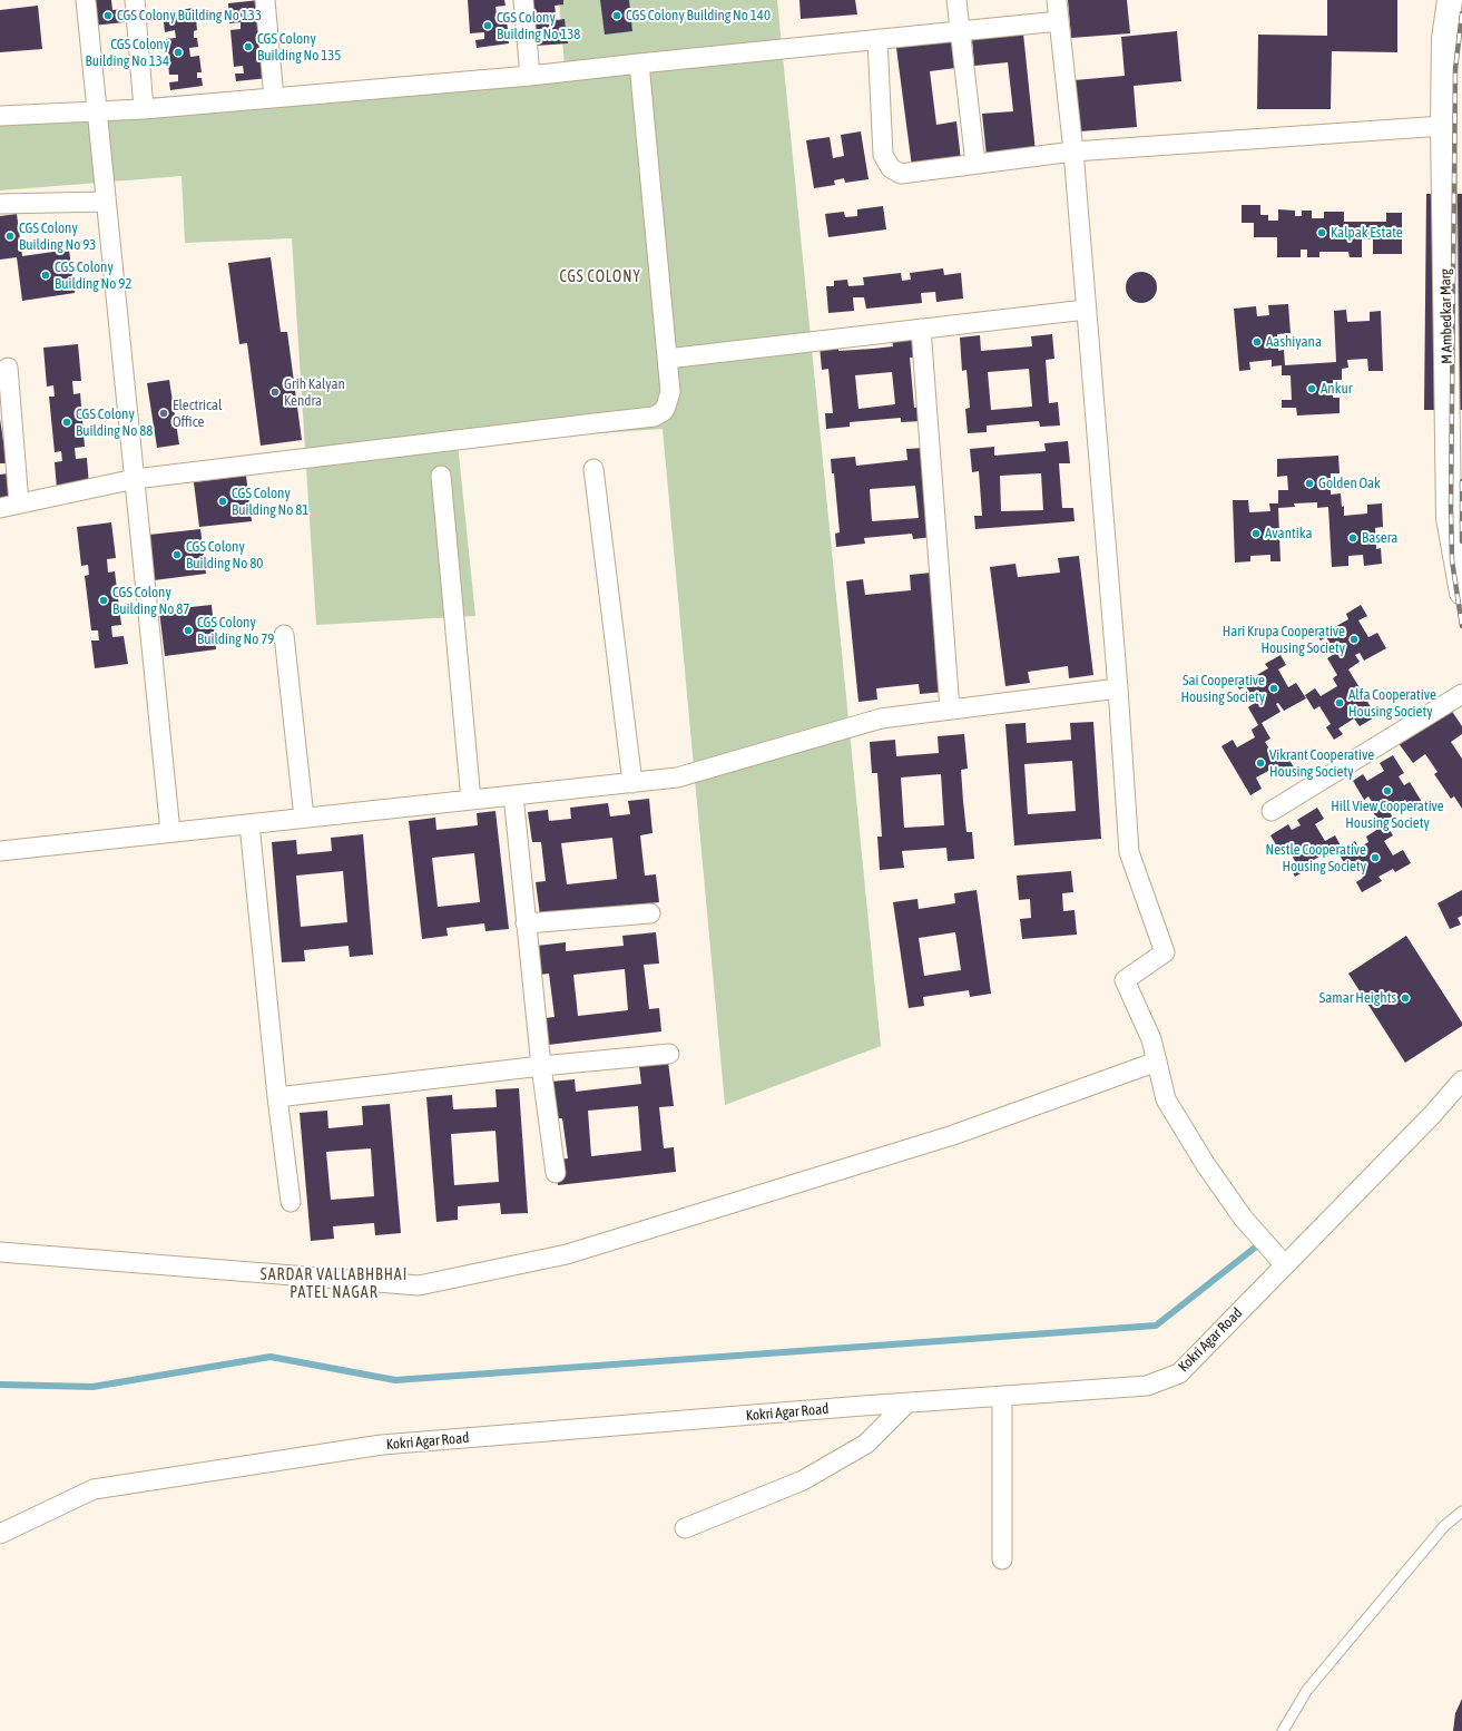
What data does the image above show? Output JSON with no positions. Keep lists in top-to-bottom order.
{
  "streets": {
    "main road": ["M Ambedkar Marg"],
    "street": ["Kokri Agar Road"]
  },
  "districts": ["CGS COLONY", "SARDAR VALLABHBHAI PATEL NAGAR"],
  "places": [
    "CGS Colony Building No 133",
    "CGS Colony Building No 140",
    "CGS Colony Building No 138",
    "CGS Colony Building No 135",
    "CGS Colony Building No 134",
    "Kalpak Estate",
    "CGS Colony Building No 93",
    "CGS Colony Building No 92",
    "Aashiyana",
    "Ankur",
    "Grih Kalyan Kendra",
    "Electrical Office",
    "CGS Colony Building No 88",
    "Golden Oak",
    "CGS Colony Building No 81",
    "Avantika",
    "Basera",
    "CGS Colony Building No 80",
    "CGS Colony Building No 87",
    "CGS Colony Building No 79",
    "Hari Krupa Cooperative Housing Society",
    "Sai Cooperative Housing Society",
    "Alfa Cooperative Housing Society",
    "Vikrant Cooperative Housing Society",
    "Hill View Cooperative Housing Society",
    "Nestle Cooperative Housing Society",
    "Samar Heights"
  ]
}
